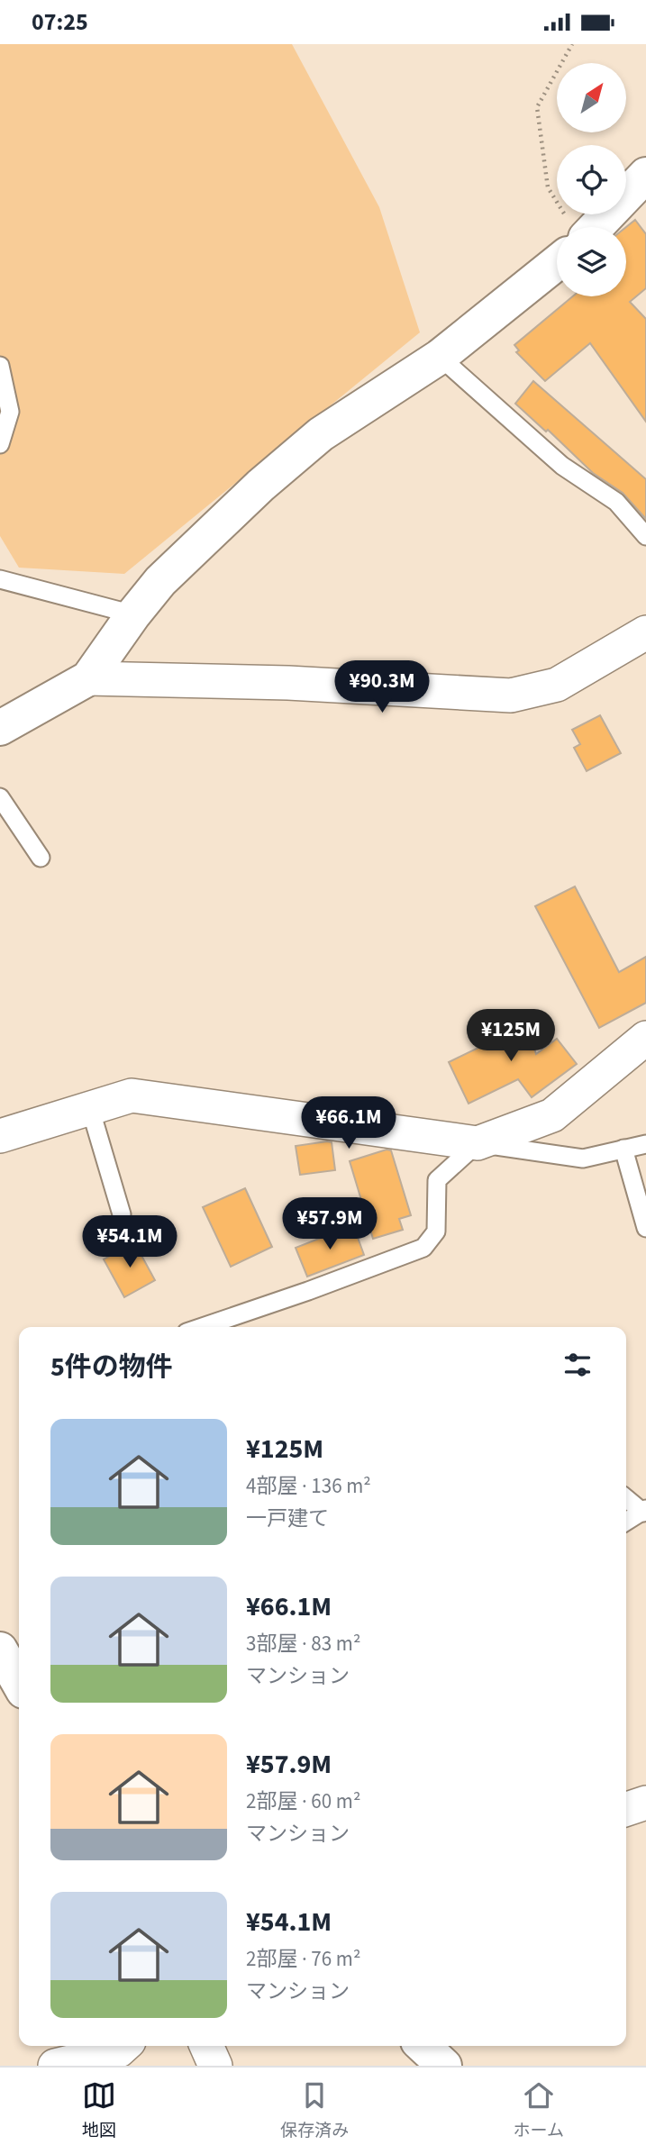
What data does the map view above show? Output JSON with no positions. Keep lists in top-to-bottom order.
{
  "north": "top right",
  "page": {
    "status": "07:25",
    "price": [
      "¥90.3M",
      "¥125M",
      "¥66.1M",
      "¥57.9M",
      "¥54.1M"
    ],
    "heading": "5件の物件",
    "list": [
      {
        "name": "¥125M",
        "note": "4部屋 · 136 m² · 一戸建て"
      },
      {
        "name": "¥66.1M",
        "note": "3部屋 · 83 m² · マンション"
      },
      {
        "name": "¥57.9M",
        "note": "2部屋 · 60 m² · マンション"
      },
      {
        "name": "¥54.1M",
        "note": "2部屋 · 76 m² · マンション"
      }
    ],
    "tabs": ["地図", "保存済み", "ホーム"]
  }
}
